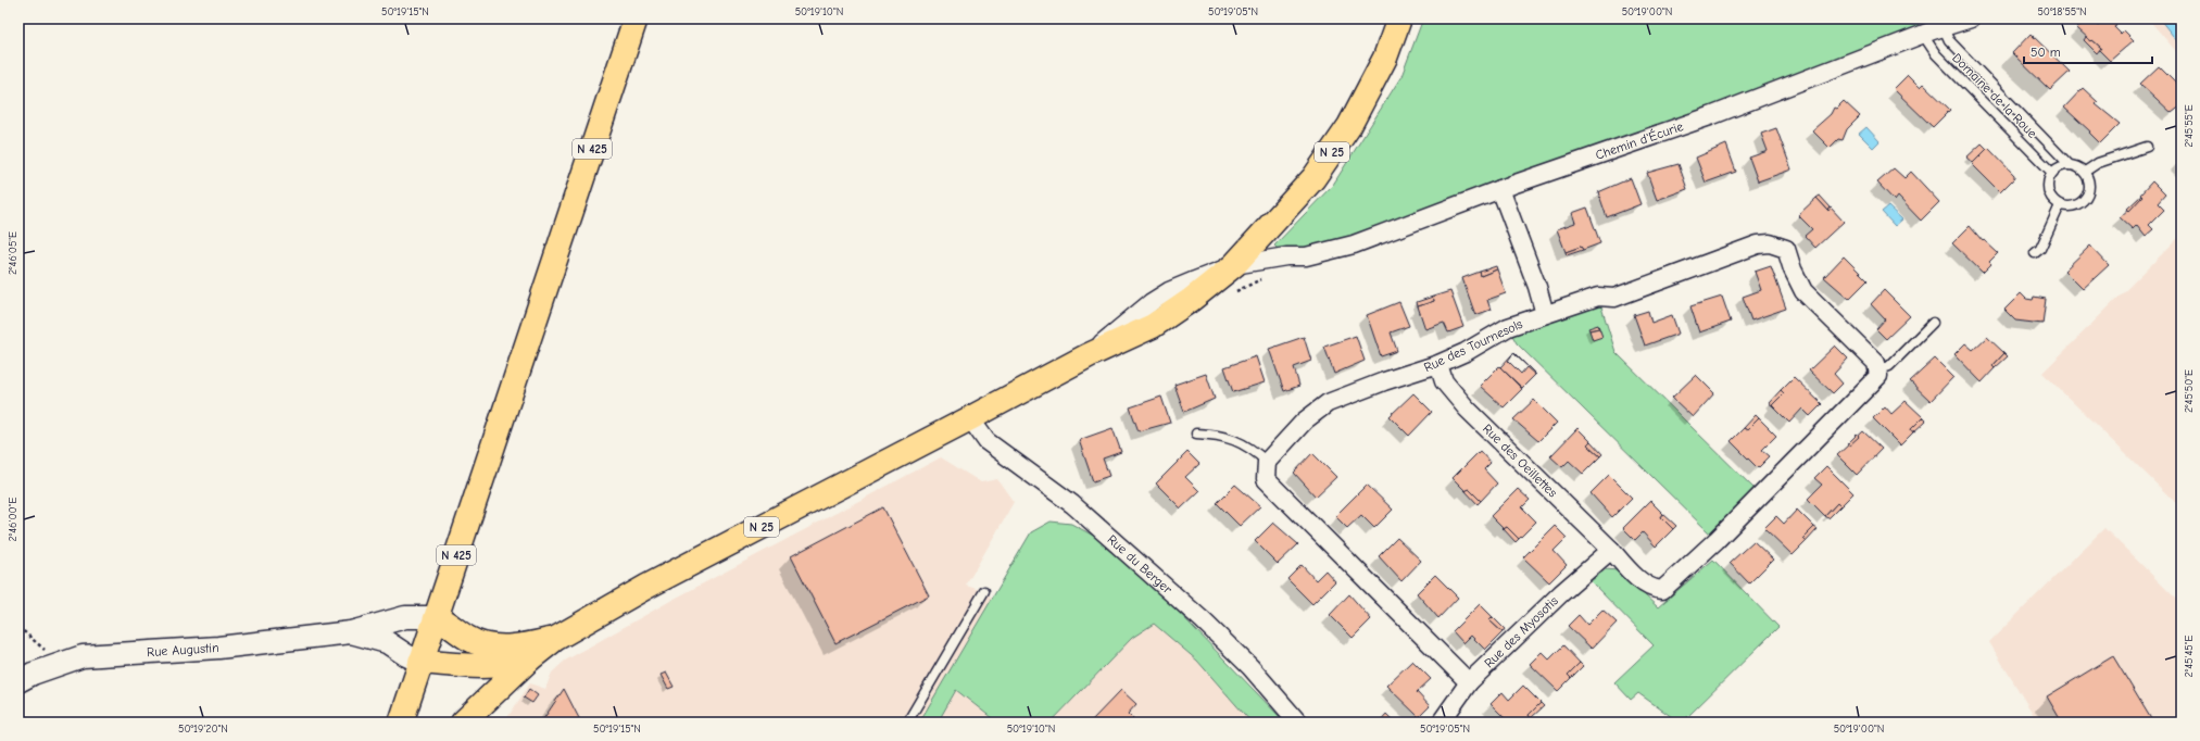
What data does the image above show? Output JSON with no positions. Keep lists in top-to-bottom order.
{
  "streets": {
    "main road": ["N 425", "N 25"],
    "street": [
      "Chemin d'Écurie",
      "Rue des Tournesols",
      "Rue des Oeillettes",
      "Rue du Berger",
      "Rue des Myosotis",
      "Rue Augustin"
    ],
    "lane": ["Domaine de la Roue"]
  },
  "crossings": [
    ["Domaine de la Roue", "Chemin d'Écurie"],
    ["Chemin d'Écurie", "N 25"],
    ["N 425", "N 25"],
    ["N 25", "Rue du Berger"],
    ["Rue des Tournesols", "Rue des Oeillettes"],
    ["Rue des Oeillettes", "Rue des Myosotis"]
  ],
  "scale_bar": "50 m",
  "coordinates": [
    "50°19'15\"N",
    "50°19'10\"N",
    "50°19'05\"N",
    "50°19'00\"N",
    "50°18'55\"N",
    "2°45'55\"E",
    "2°46'05\"E",
    "2°45'50\"E",
    "2°46'00\"E",
    "2°45'45\"E",
    "50°19'20\"N"
  ]
}
